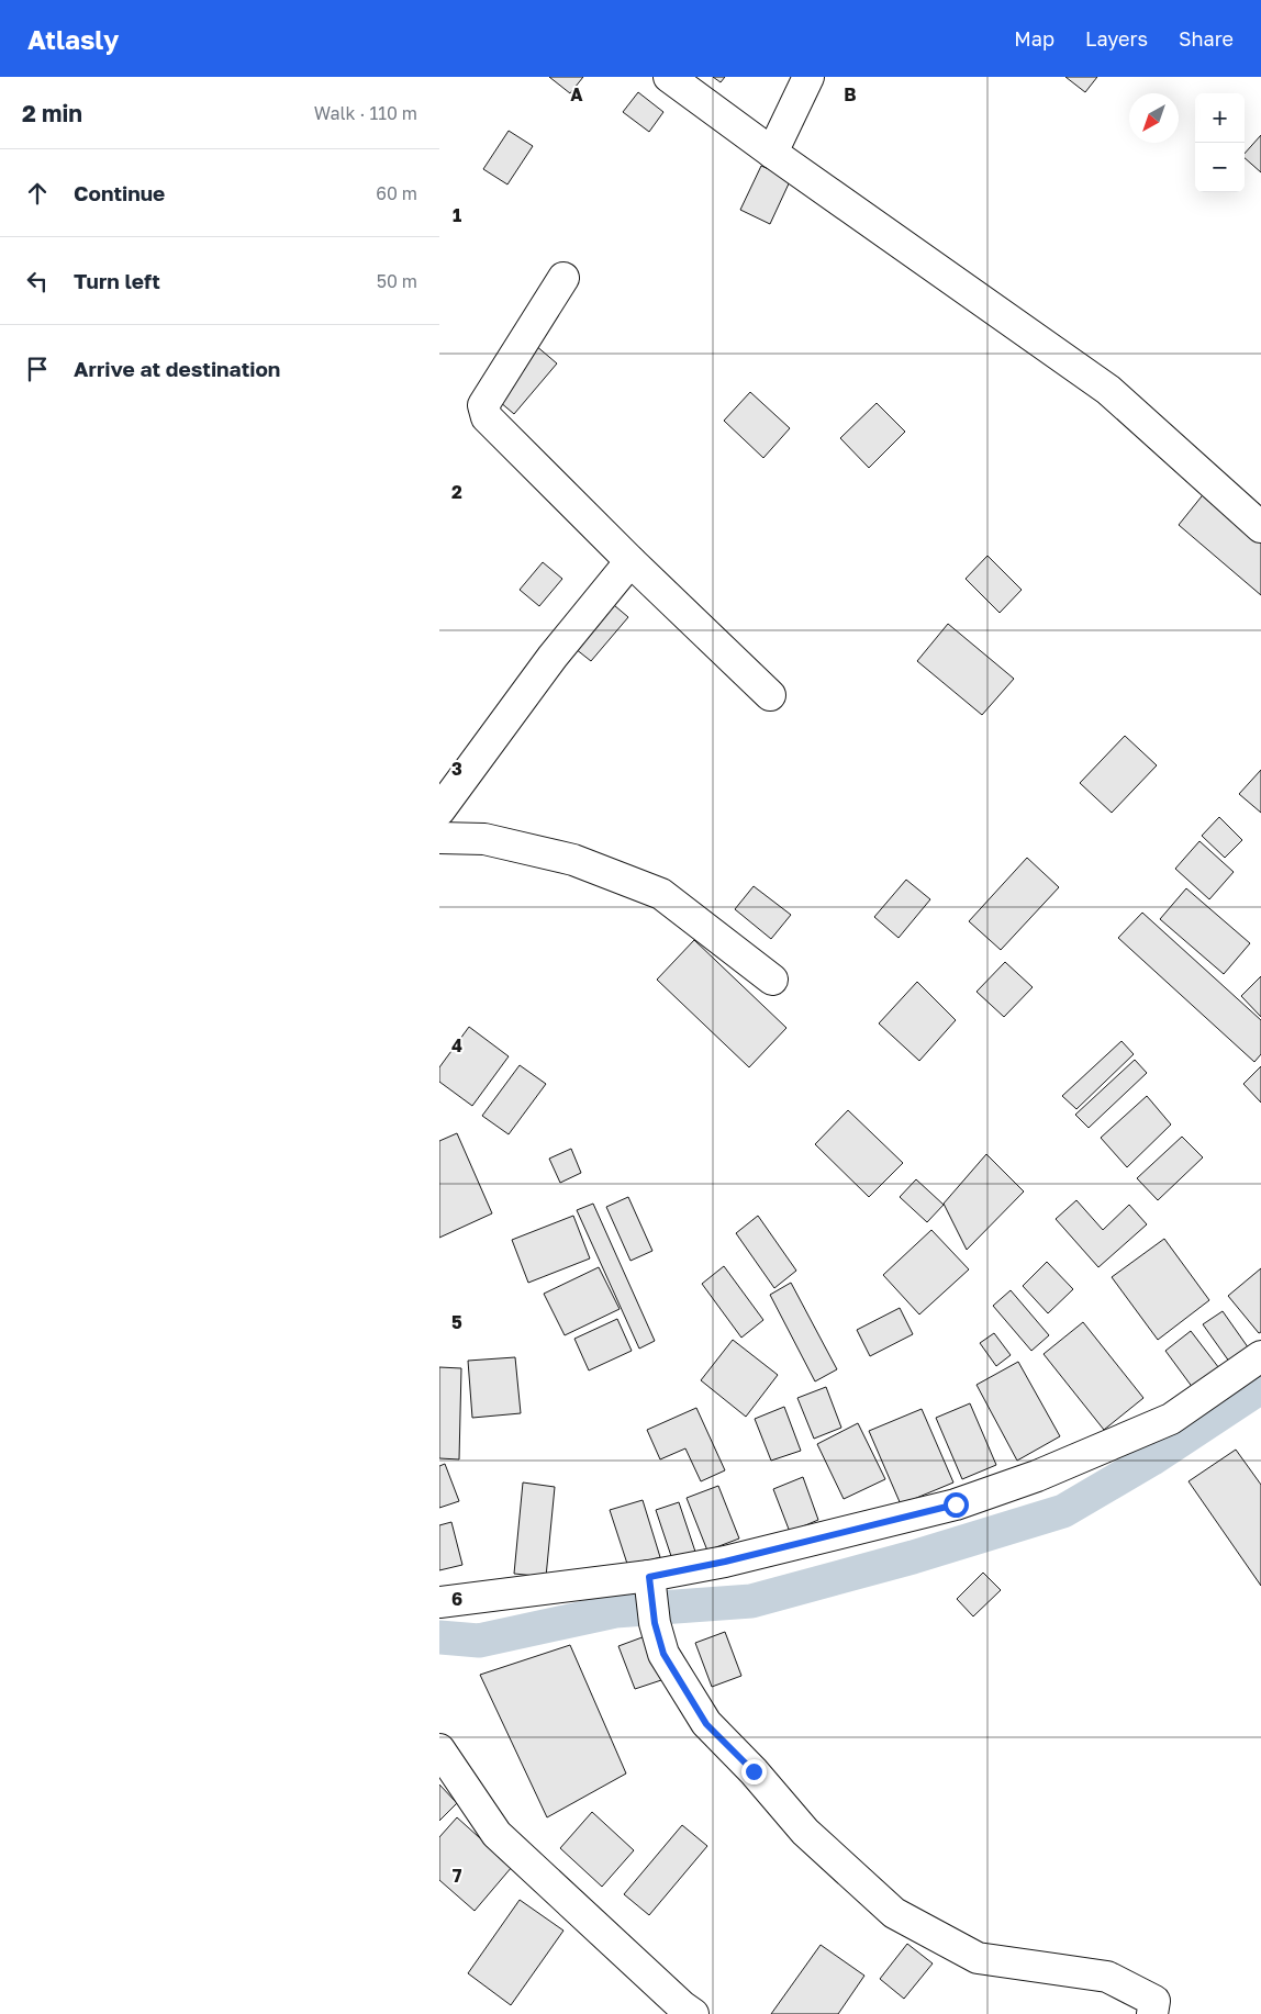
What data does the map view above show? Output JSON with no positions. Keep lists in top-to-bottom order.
{
  "north": "bottom left",
  "page": {
    "header": "Atlasly",
    "nav": ["Map", "Layers", "Share"],
    "heading": ["2 min", "Walk · 110 m"],
    "map_buttons": ["+", "−"],
    "list": [
      ["Continue", "60 m"],
      ["Turn left", "50 m"],
      "Arrive at destination"
    ]
  },
  "grid": {
    "columns": ["A", "B"],
    "rows": [
      "1",
      "2",
      "3",
      "4",
      "5",
      "6",
      "7"
    ]
  }
}
